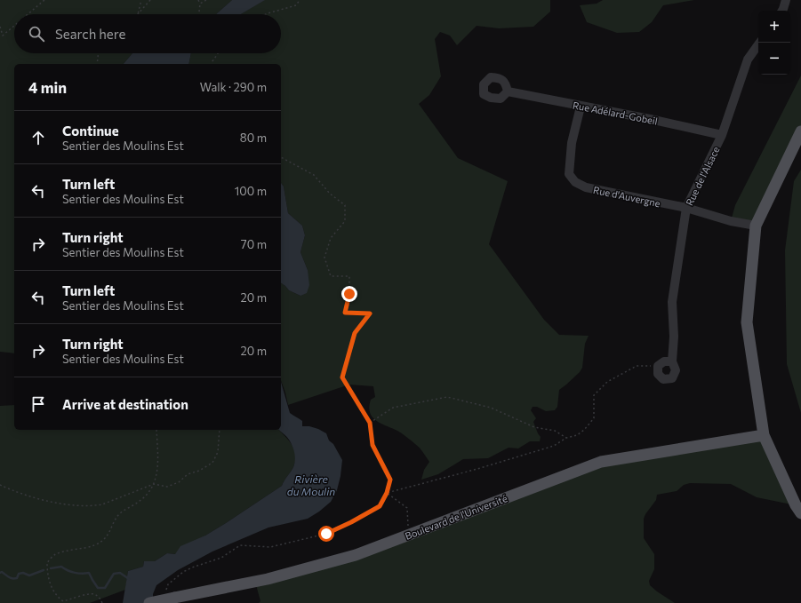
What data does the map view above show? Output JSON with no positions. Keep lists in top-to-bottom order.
{
  "streets": {
    "main road": ["Boulevard de l'Université"],
    "street": ["Rue Adélard-Gobeil", "Rue de l'Alsace", "Rue d'Auvergne"]
  },
  "crossings": [
    ["Rue Adélard-Gobeil", "Rue de l'Alsace"],
    ["Rue Adélard-Gobeil", "Rue d'Auvergne"],
    ["Rue de l'Alsace", "Rue d'Auvergne"]
  ],
  "water": ["Rivière du Moulin"],
  "page": {
    "map_buttons": ["+", "−"],
    "search": "Search here",
    "heading": ["4 min", "Walk · 290 m"],
    "list": [
      ["Continue", "Sentier des Moulins Est", "80 m"],
      ["Turn left", "Sentier des Moulins Est", "100 m"],
      ["Turn right", "Sentier des Moulins Est", "70 m"],
      ["Turn left", "Sentier des Moulins Est", "20 m"],
      ["Turn right", "Sentier des Moulins Est", "20 m"],
      "Arrive at destination"
    ]
  }
}
